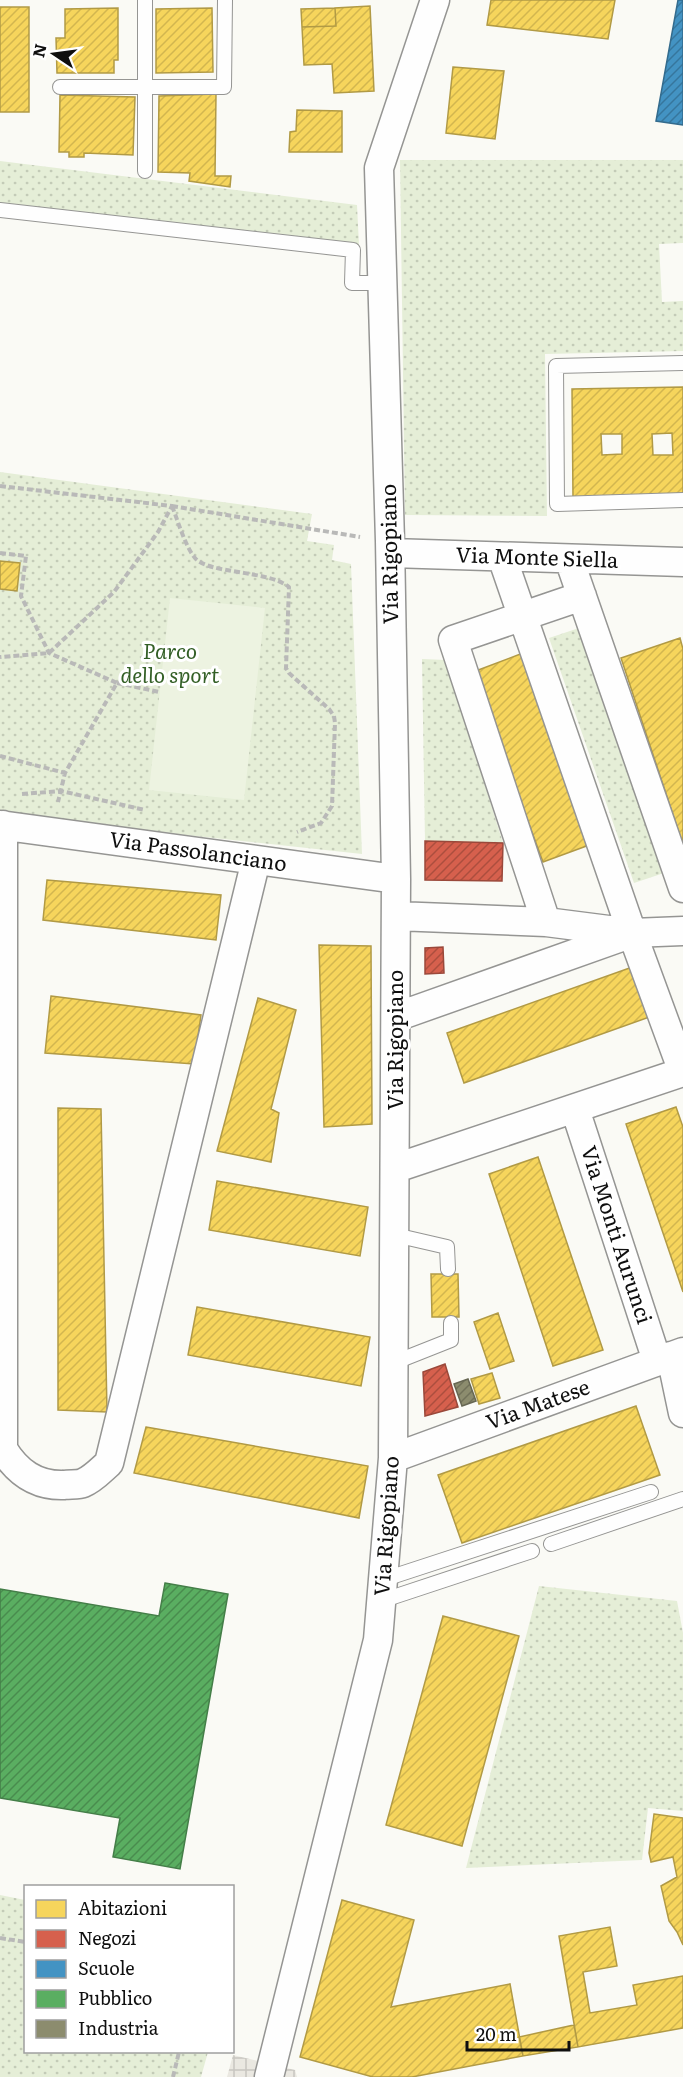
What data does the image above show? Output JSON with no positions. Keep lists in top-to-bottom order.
{
  "streets": {
    "street": [
      "Via Rigopiano",
      "Via Monte Siella",
      "Via Passolanciano",
      "Via Monti Aurunci",
      "Via Matese"
    ]
  },
  "crossings": [
    ["Via Rigopiano", "Via Monte Siella"],
    ["Via Rigopiano", "Via Passolanciano"],
    ["Via Rigopiano", "Via Matese"],
    ["Via Monti Aurunci", "Via Matese"]
  ],
  "parks": ["Parco dello sport"],
  "legend": [
    "Abitazioni",
    "Negozi",
    "Scuole",
    "Pubblico",
    "Industria"
  ],
  "scale_bar": "20 m",
  "north": "left"
}
